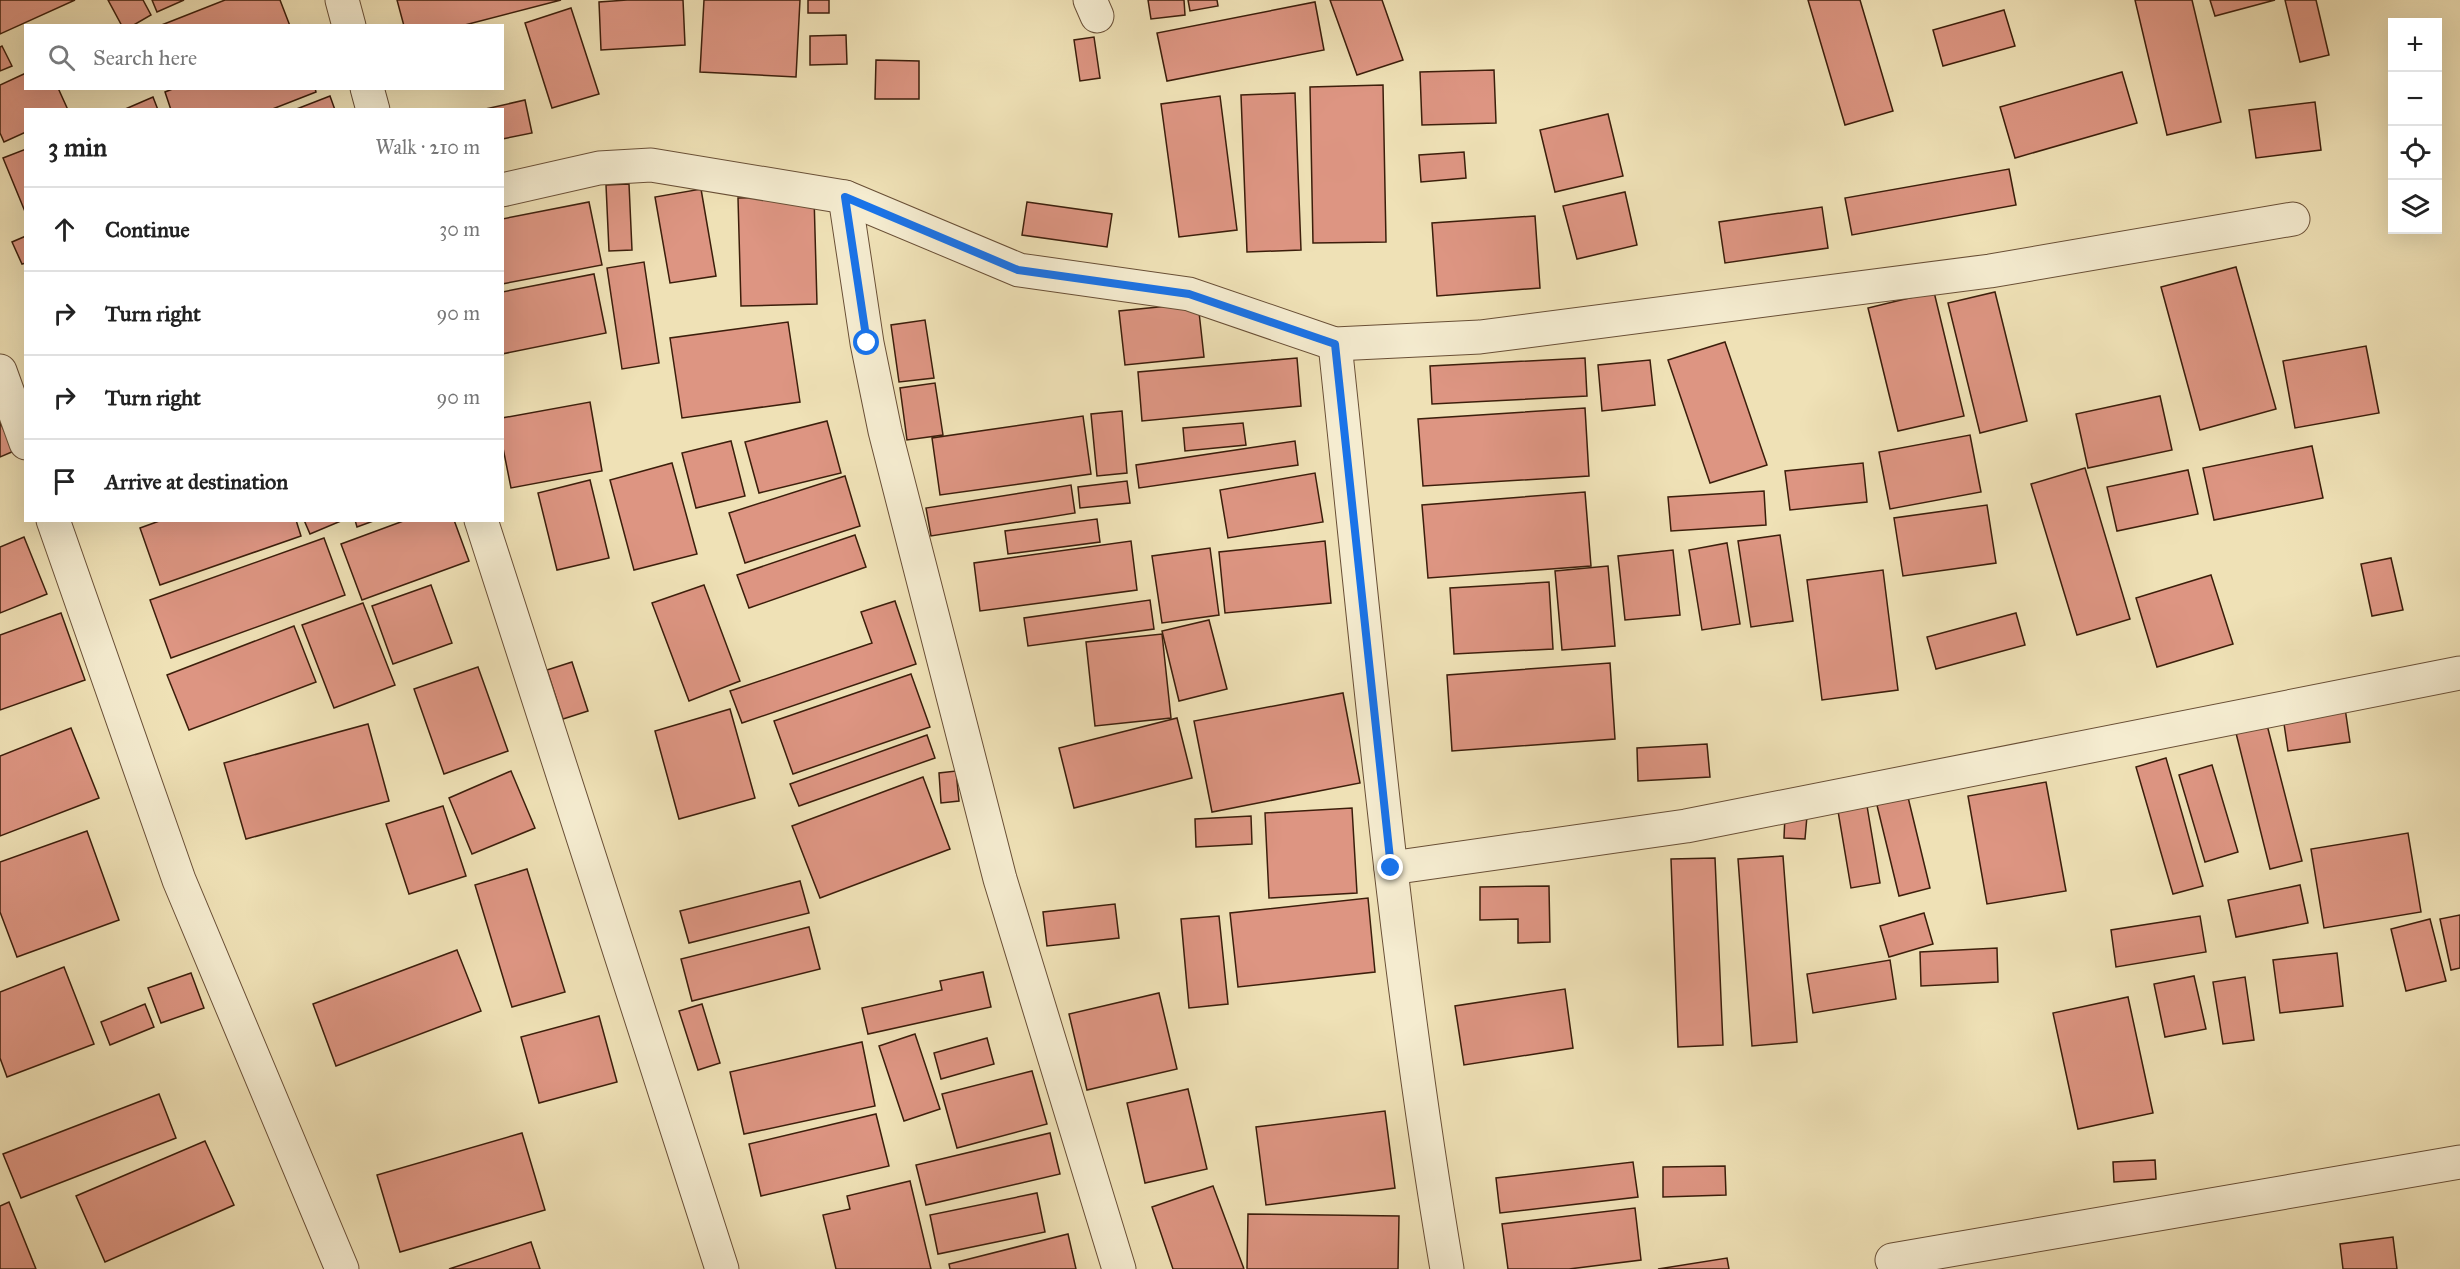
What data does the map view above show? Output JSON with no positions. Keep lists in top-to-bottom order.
{
  "page": {
    "map_buttons": ["+", "−"],
    "search": "Search here",
    "heading": ["3 min", "Walk · 210 m"],
    "list": [
      ["Continue", "30 m"],
      ["Turn right", "90 m"],
      ["Turn right", "90 m"],
      "Arrive at destination"
    ]
  }
}
